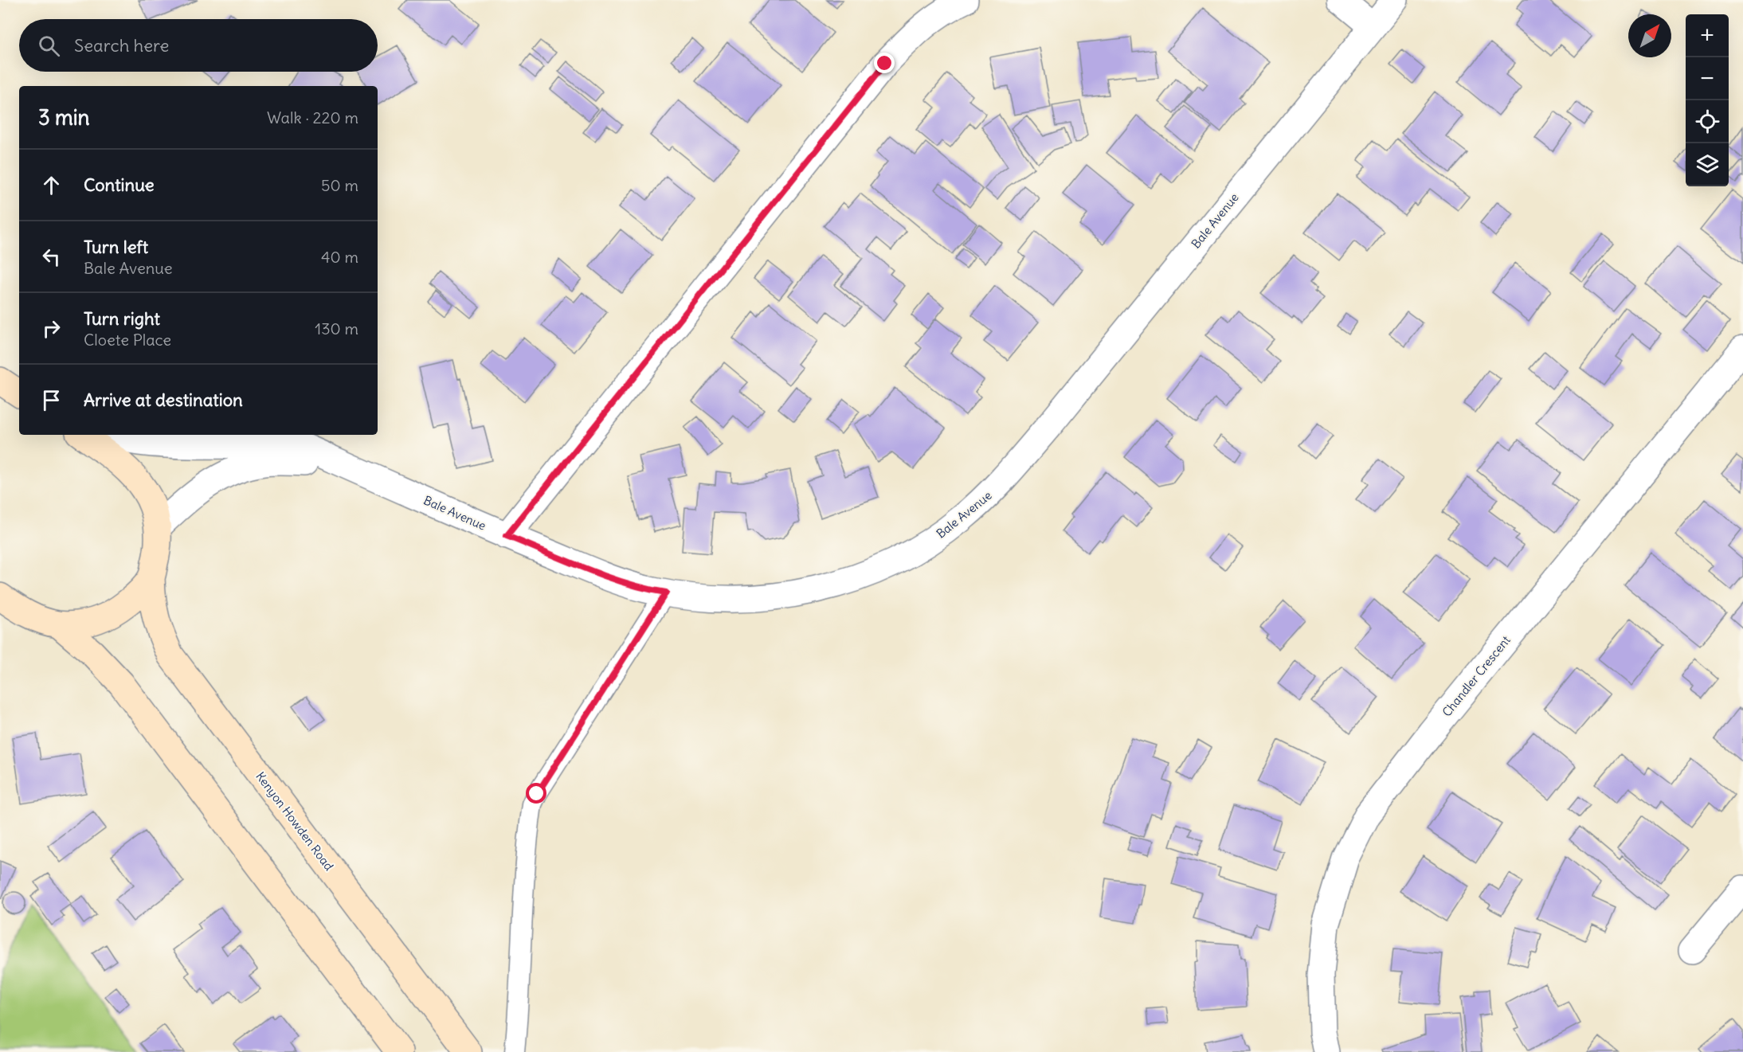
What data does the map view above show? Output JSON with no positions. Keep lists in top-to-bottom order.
{
  "streets": {
    "street": ["Bale Avenue", "Chandler Crescent", "Kenyon Howden Road"]
  },
  "north": "top right",
  "page": {
    "map_buttons": ["+", "−"],
    "search": "Search here",
    "heading": ["3 min", "Walk · 220 m"],
    "list": [
      ["Continue", "50 m"],
      ["Turn left", "Bale Avenue", "40 m"],
      ["Turn right", "Cloete Place", "130 m"],
      "Arrive at destination"
    ]
  }
}
